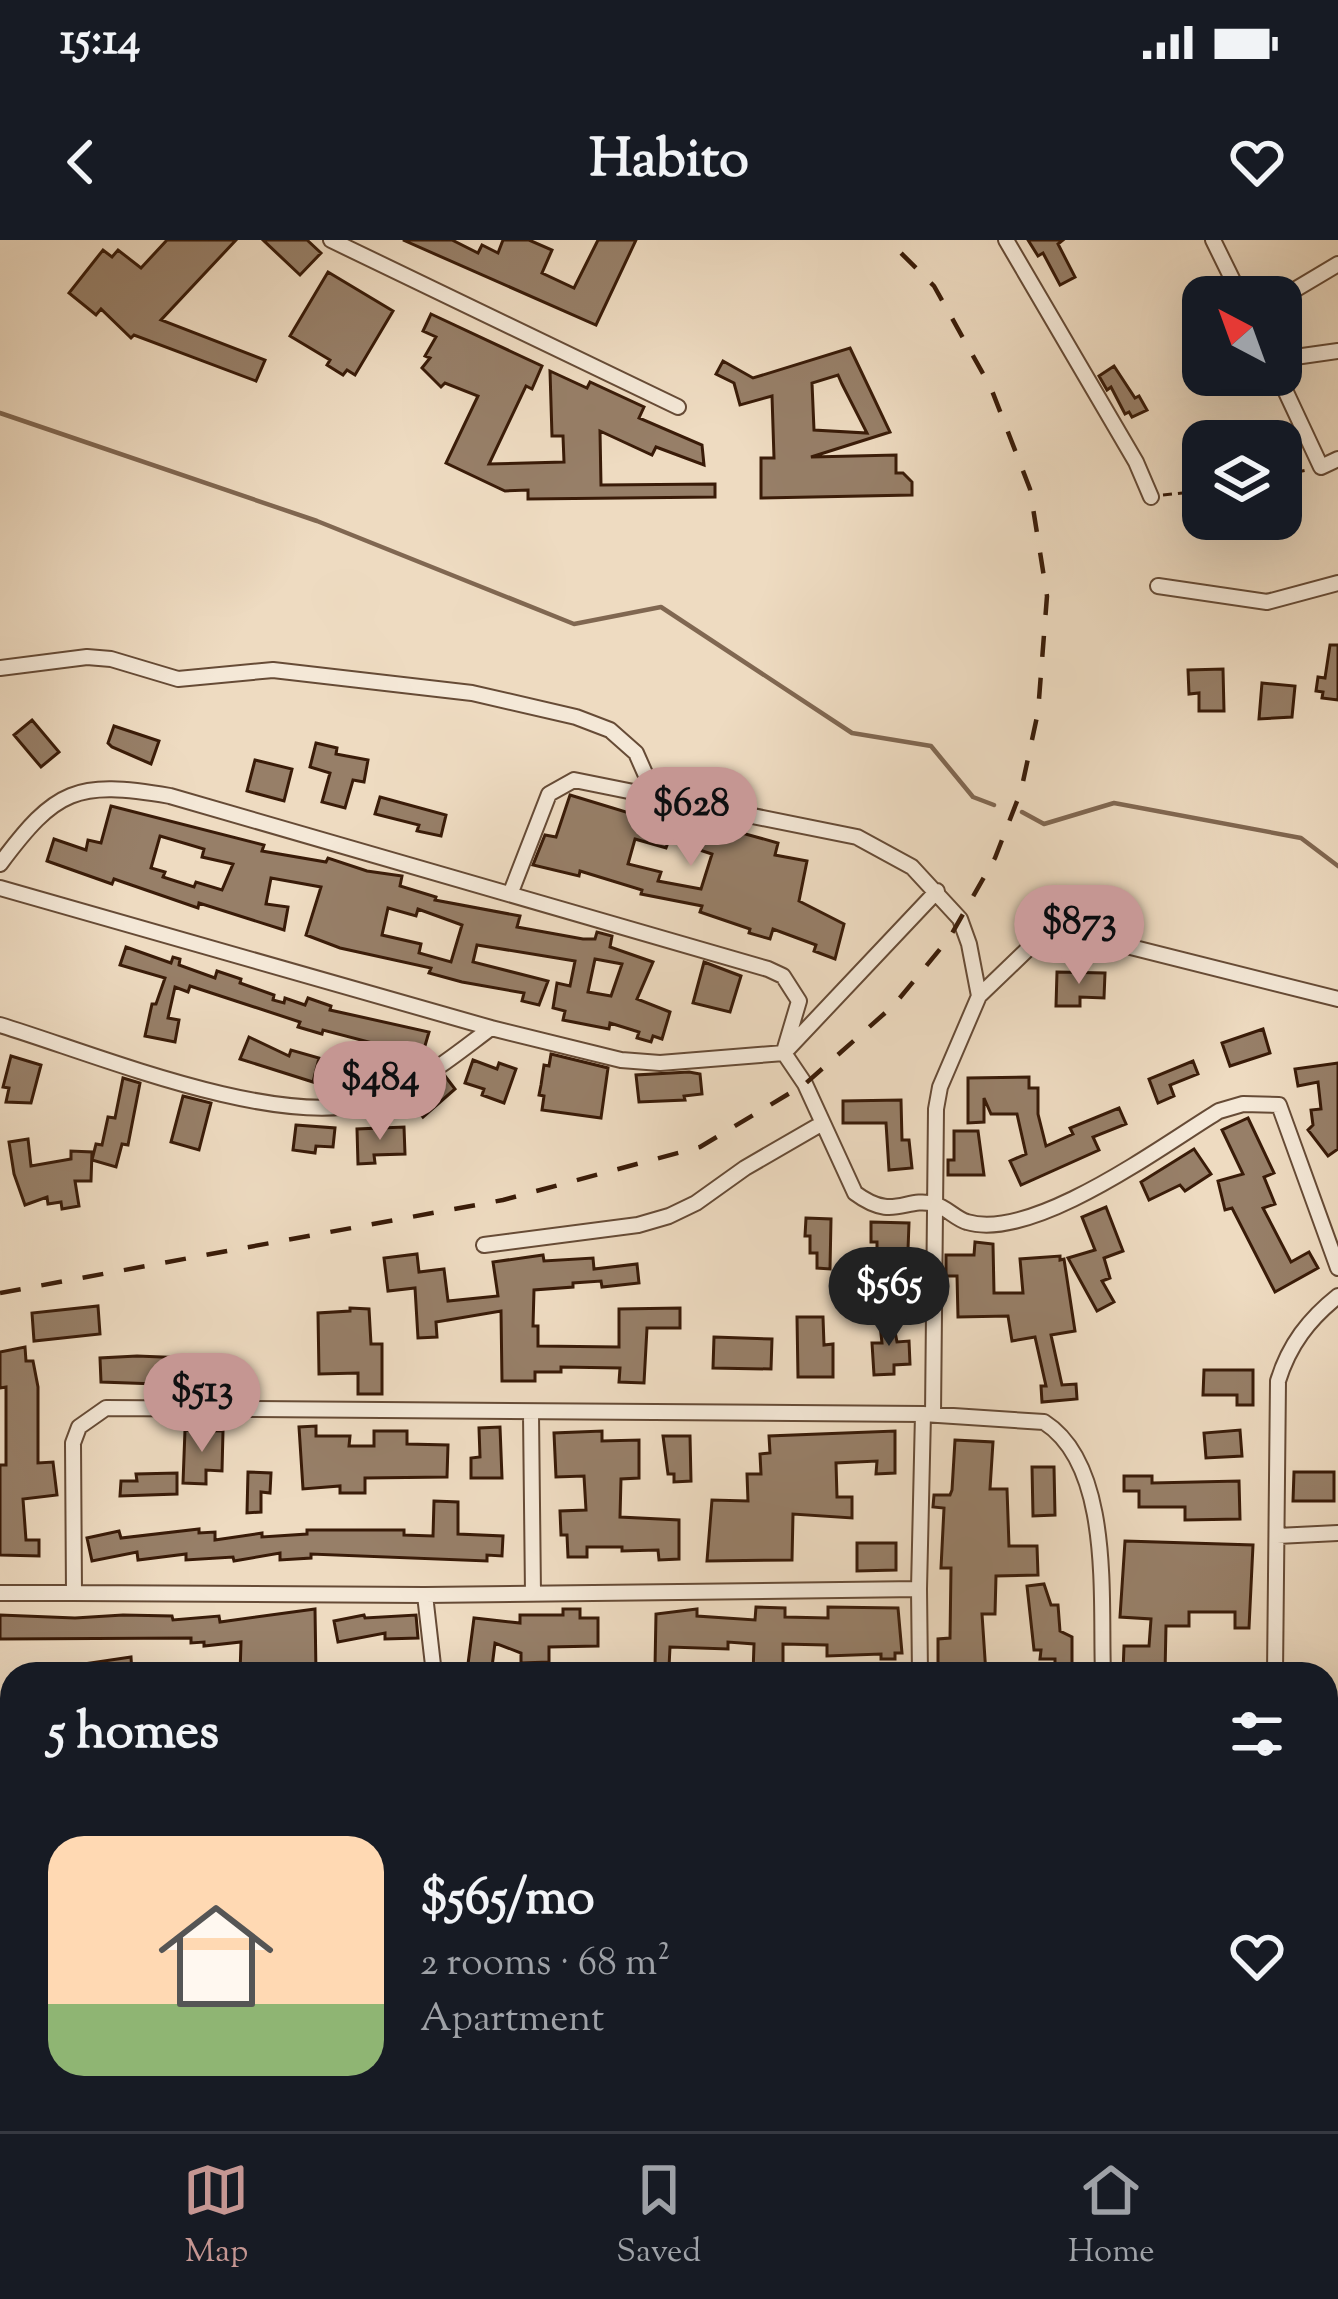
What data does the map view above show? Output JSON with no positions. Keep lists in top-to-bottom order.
{
  "north": "top left",
  "page": {
    "status": "15:14",
    "header": "Habito",
    "price": [
      "$628",
      "$873",
      "$484",
      "$565",
      "$513"
    ],
    "heading": "5 homes",
    "list": [
      {
        "name": "$565/mo",
        "note": "2 rooms · 68 m² · Apartment"
      }
    ],
    "tabs": ["Map", "Saved", "Home"]
  }
}
